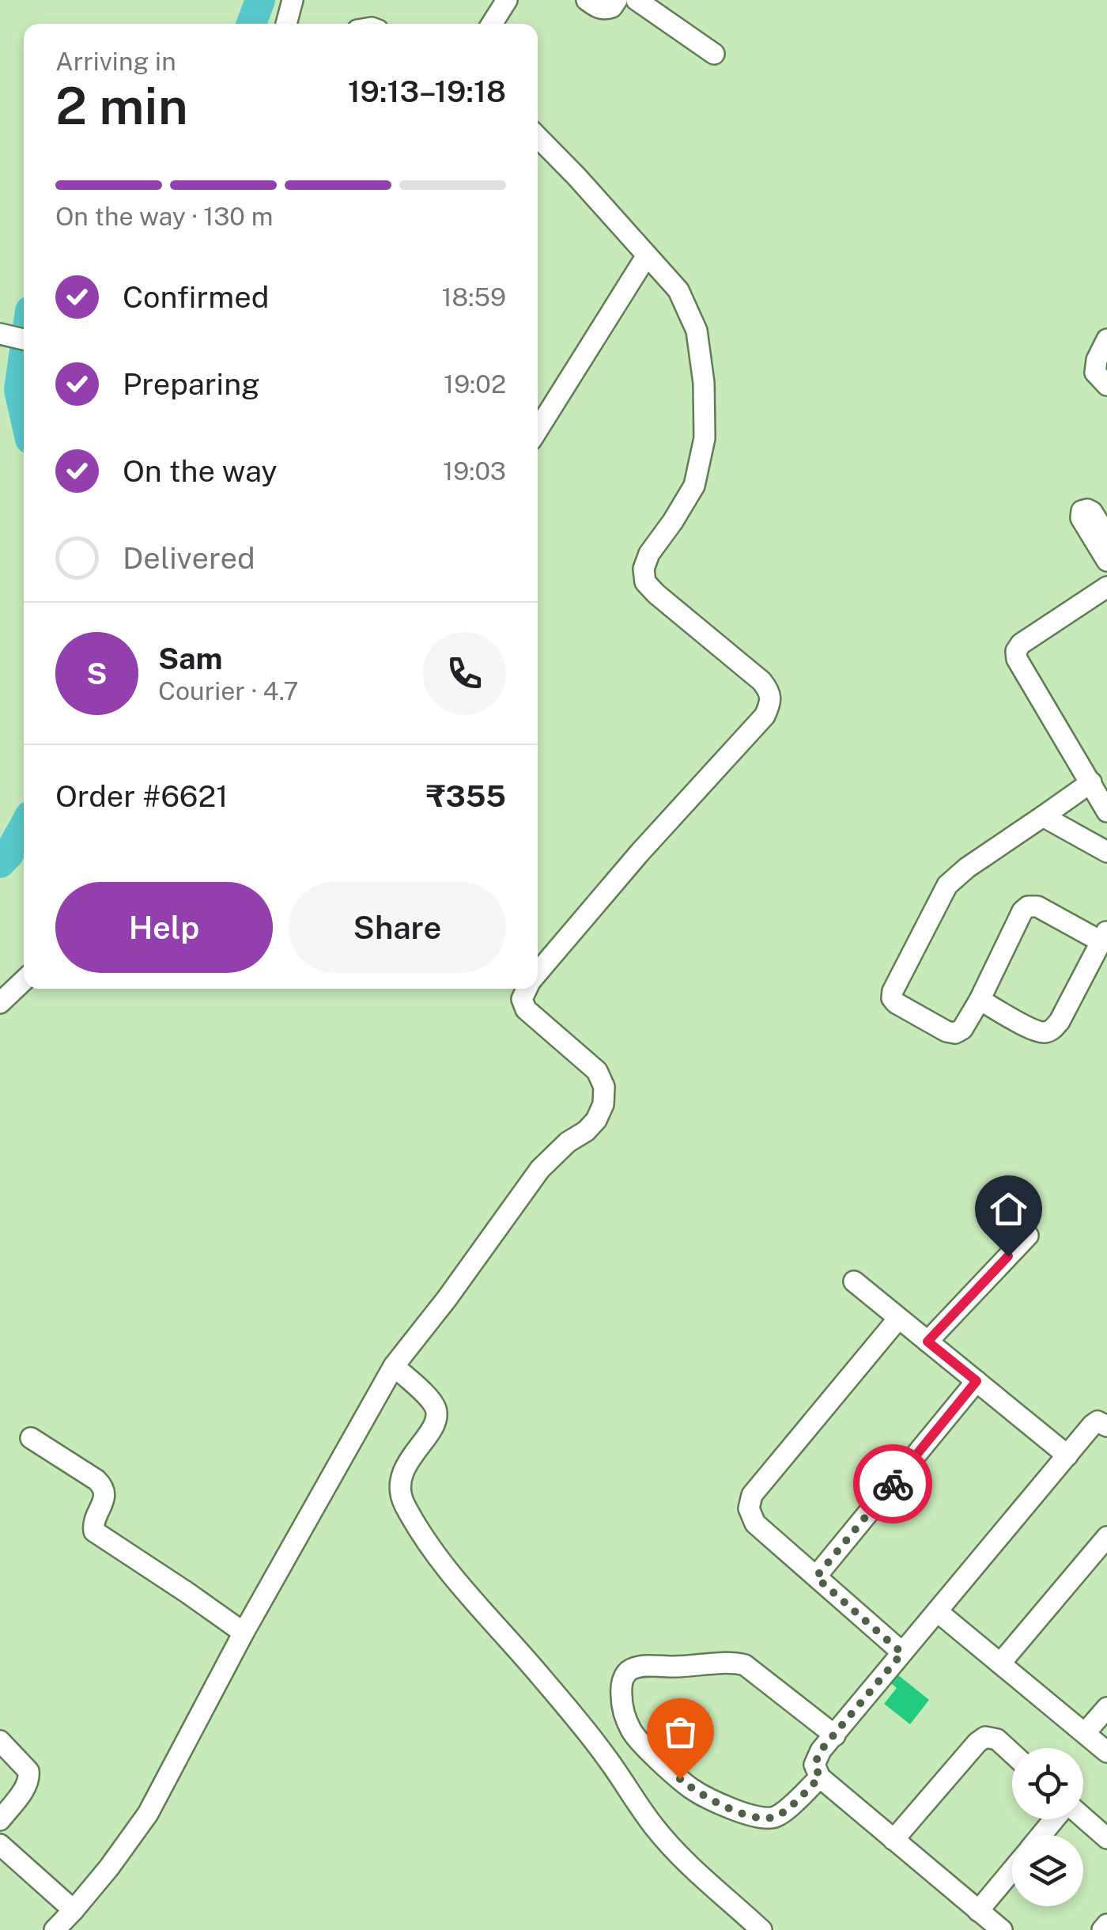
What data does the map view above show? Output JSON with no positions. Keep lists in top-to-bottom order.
{
  "page": {
    "heading": ["2 min", "Arriving in", "19:13–19:18"],
    "panel": [
      "Sam",
      "Courier · 4.7",
      "Order #6621",
      "₹355"
    ],
    "bar": "On the way · 130 m",
    "list": [
      ["Confirmed", "18:59"],
      ["Preparing", "19:02"],
      ["On the way", "19:03"],
      "Delivered"
    ],
    "round": "S",
    "buttons": ["Help", "Share"]
  }
}
